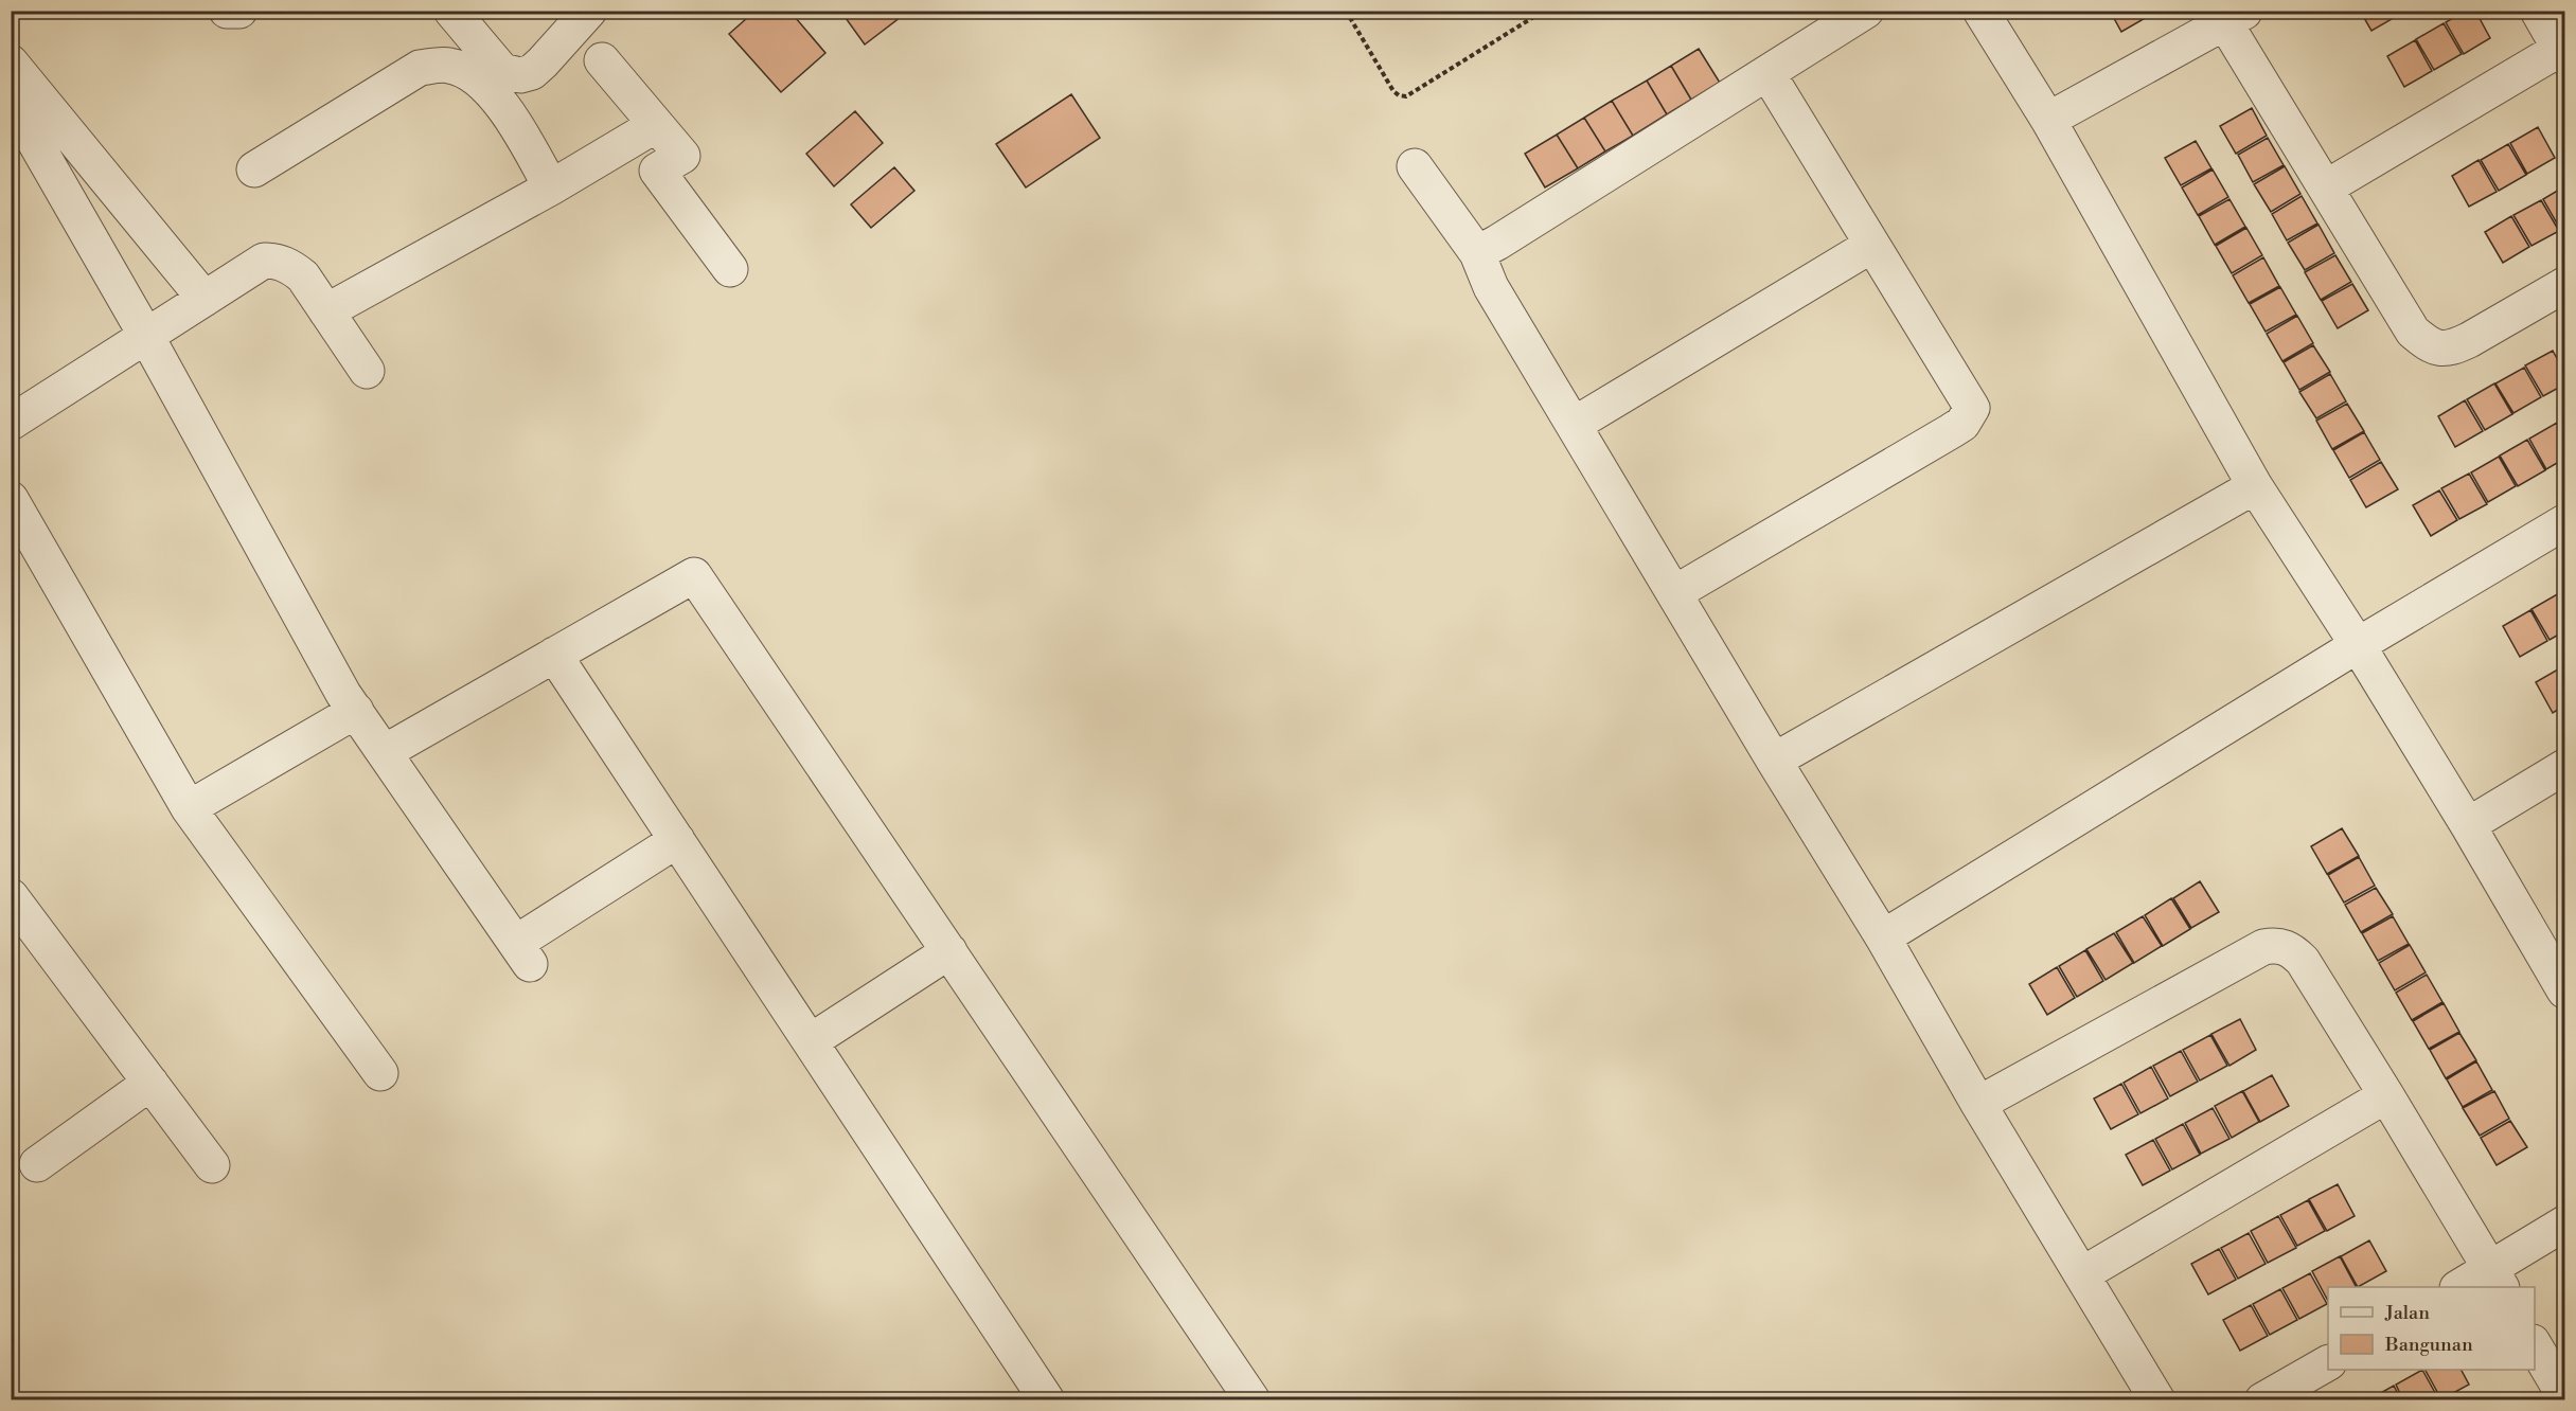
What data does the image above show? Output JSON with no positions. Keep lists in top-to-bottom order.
{
  "legend": ["Jalan", "Bangunan"]
}
